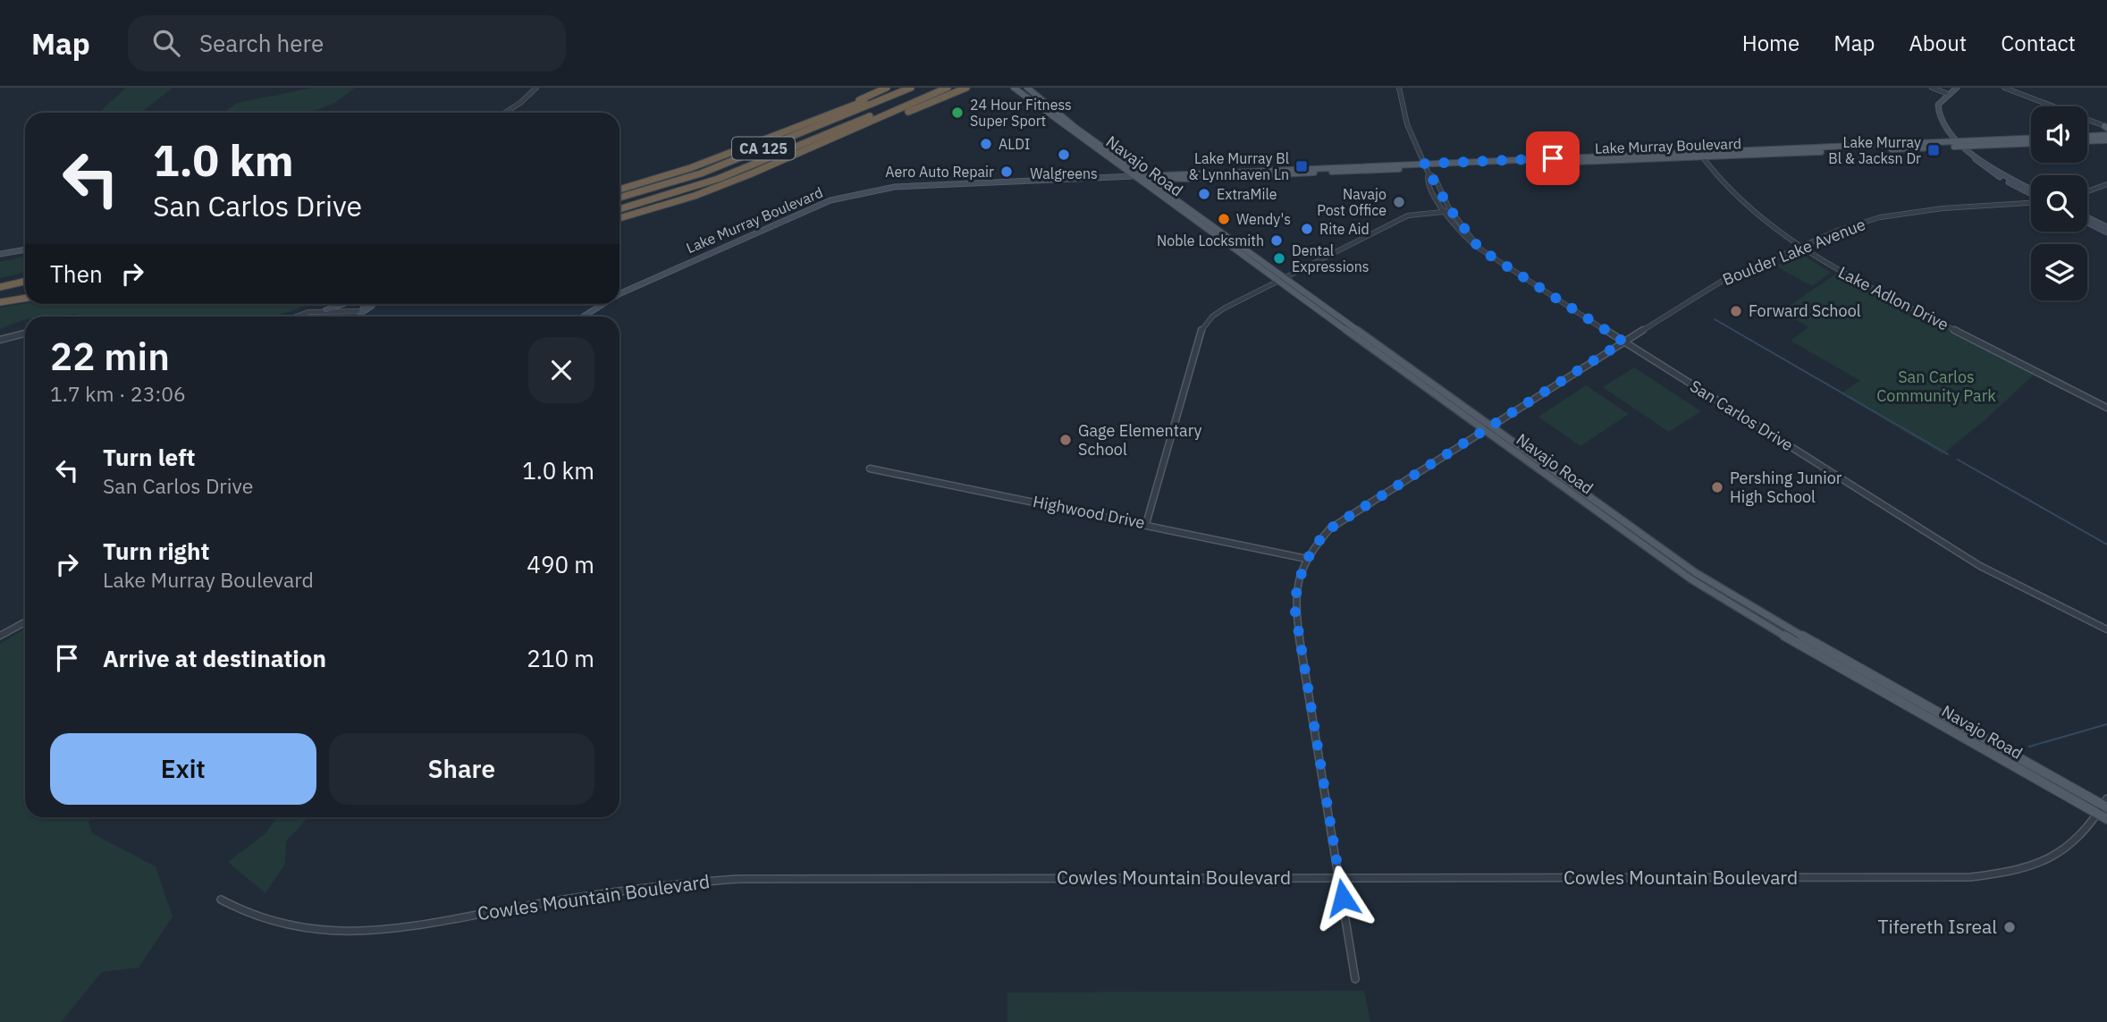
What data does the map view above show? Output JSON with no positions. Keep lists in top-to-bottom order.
{
  "streets": {
    "highway": ["CA 125"],
    "main road": ["Lake Murray Boulevard", "Navajo Road"],
    "street": [
      "Boulder Lake Avenue",
      "Lake Adlon Drive",
      "San Carlos Drive",
      "Highwood Drive",
      "Cowles Mountain Boulevard"
    ]
  },
  "crossings": [
    ["Lake Murray Boulevard", "Navajo Road"],
    ["Lake Murray Boulevard", "Lake Adlon Drive"],
    ["Lake Murray Boulevard", "San Carlos Drive"],
    ["Navajo Road", "Boulder Lake Avenue"],
    ["Navajo Road", "Cowles Mountain Boulevard"],
    ["Boulder Lake Avenue", "Lake Adlon Drive"],
    ["Boulder Lake Avenue", "San Carlos Drive"],
    ["Boulder Lake Avenue", "Highwood Drive"],
    ["Boulder Lake Avenue", "Cowles Mountain Boulevard"]
  ],
  "parks": ["San Carlos Community Park"],
  "places": {
    "other": [
      "24 Hour Fitness Super Sport",
      "ALDI",
      "Walgreens",
      "Aero Auto Repair",
      "ExtraMile",
      "Navajo Post Office",
      "Wendy's",
      "Rite Aid",
      "Noble Locksmith",
      "Dental Expressions",
      "Forward School",
      "Gage Elementary School",
      "Pershing Junior High School",
      "Tifereth Isreal"
    ],
    "transit": ["Lake Murray Bl & Jacksn Dr", "Lake Murray Bl & Lynnhaven Ln"]
  },
  "page": {
    "header": "Map",
    "search": "Search here",
    "nav": [
      "Home",
      "Map",
      "About",
      "Contact"
    ],
    "turn": ["1.0 km", "San Carlos Drive"],
    "then": "Then",
    "heading": ["22 min", "1.7 km · 23:06"],
    "list": [
      {
        "name": "Turn left",
        "note": "San Carlos Drive",
        "value": "1.0 km"
      },
      {
        "name": "Turn right",
        "note": "Lake Murray Boulevard",
        "value": "490 m"
      },
      {
        "name": "Arrive at destination",
        "value": "210 m"
      }
    ],
    "buttons": ["Exit", "Share"]
  }
}
